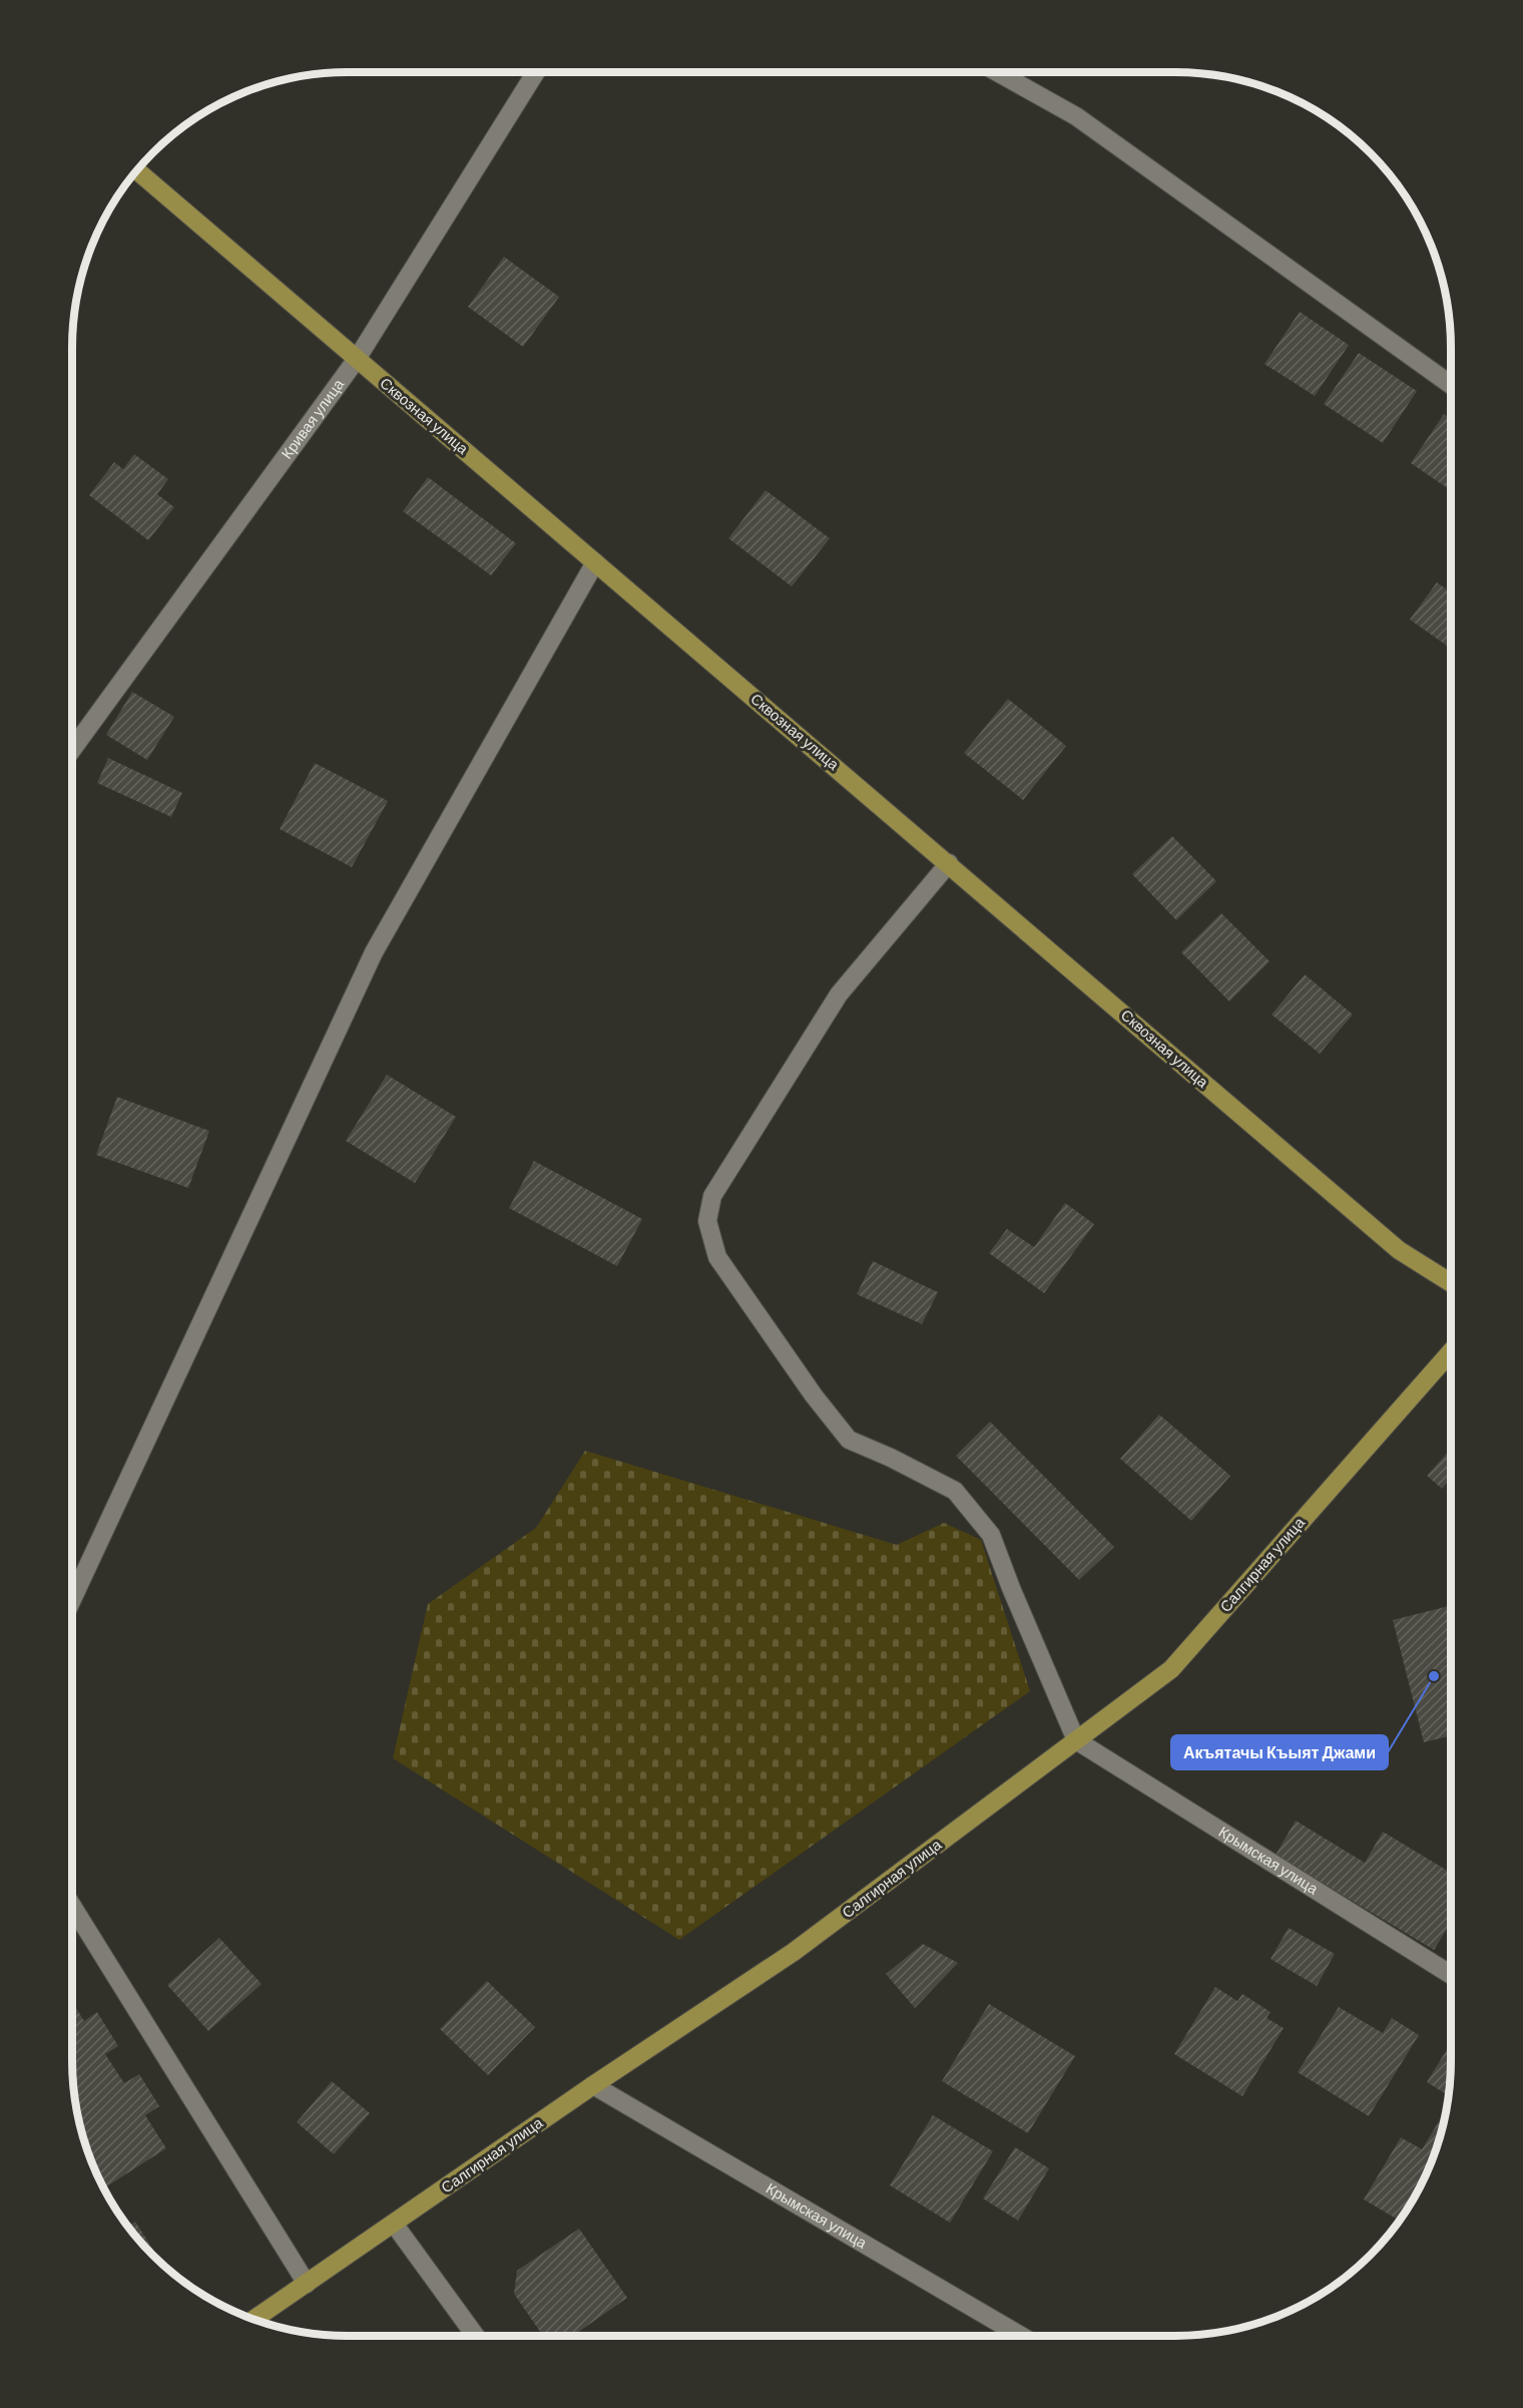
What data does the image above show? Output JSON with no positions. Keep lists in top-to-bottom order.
{
  "streets": {
    "main road": ["Сквозная улица", "Салгирная улица"],
    "street": ["Кривая улица", "Крымская улица"]
  },
  "crossings": [
    ["Сквозная улица", "Кривая улица"],
    ["Салгирная улица", "Крымская улица"]
  ],
  "places": ["Акъятачы Къыят Джами"]
}
